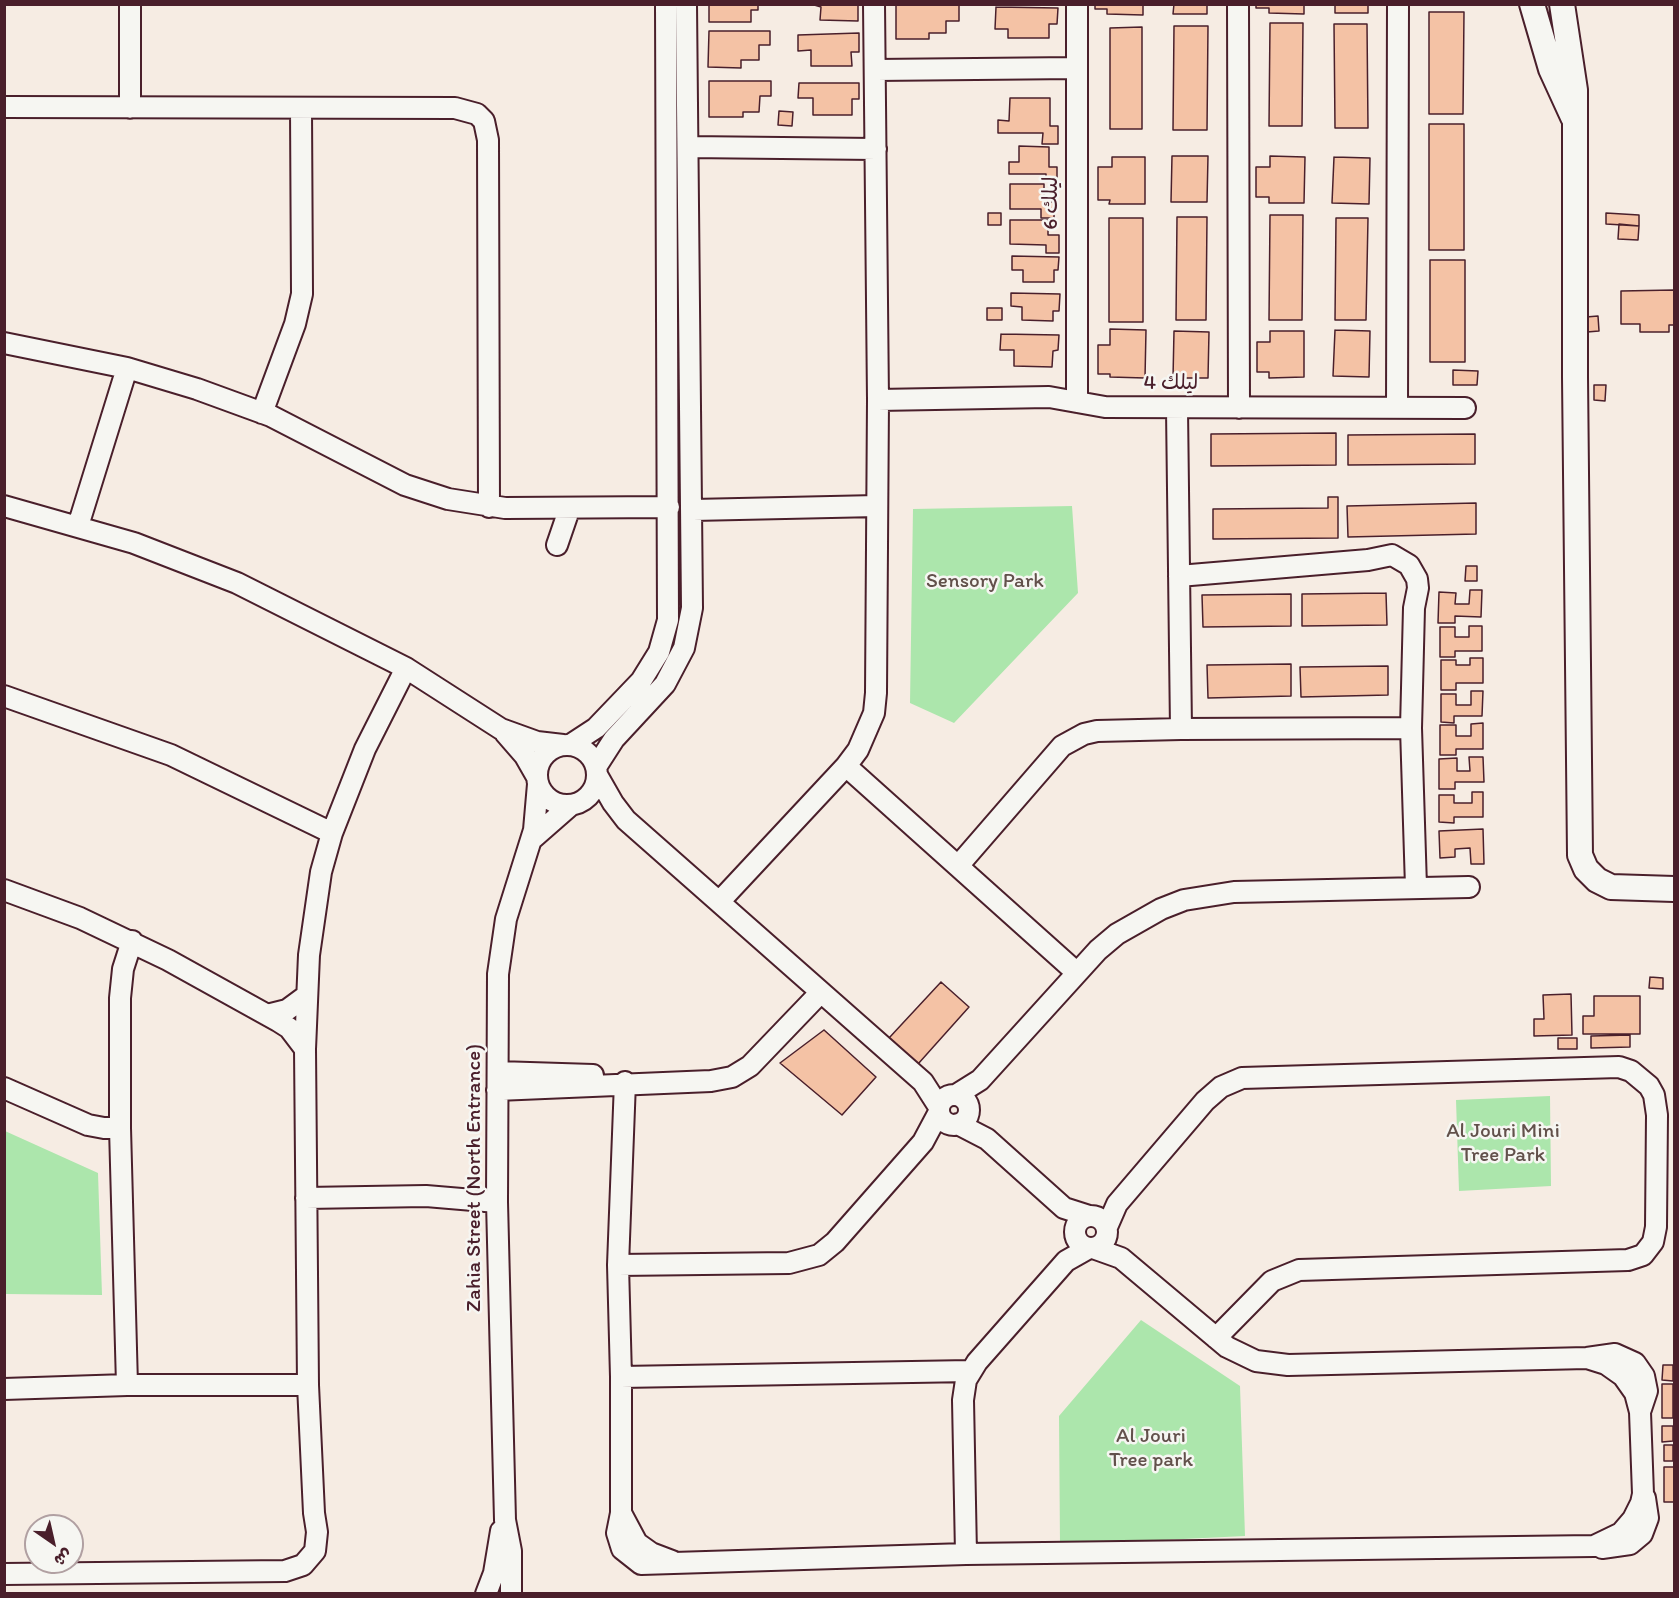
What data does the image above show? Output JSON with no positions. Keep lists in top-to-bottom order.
{
  "streets": {
    "street": ["ليلك 6", "ليلك 4", "Zahia Street (North Entrance)"]
  },
  "crossings": [
    ["ليلك 6", "ليلك 4"]
  ],
  "parks": ["Sensory Park", "Al Jouri Mini Tree Park", "Al Jouri Tree park"],
  "north": "bottom right"
}
